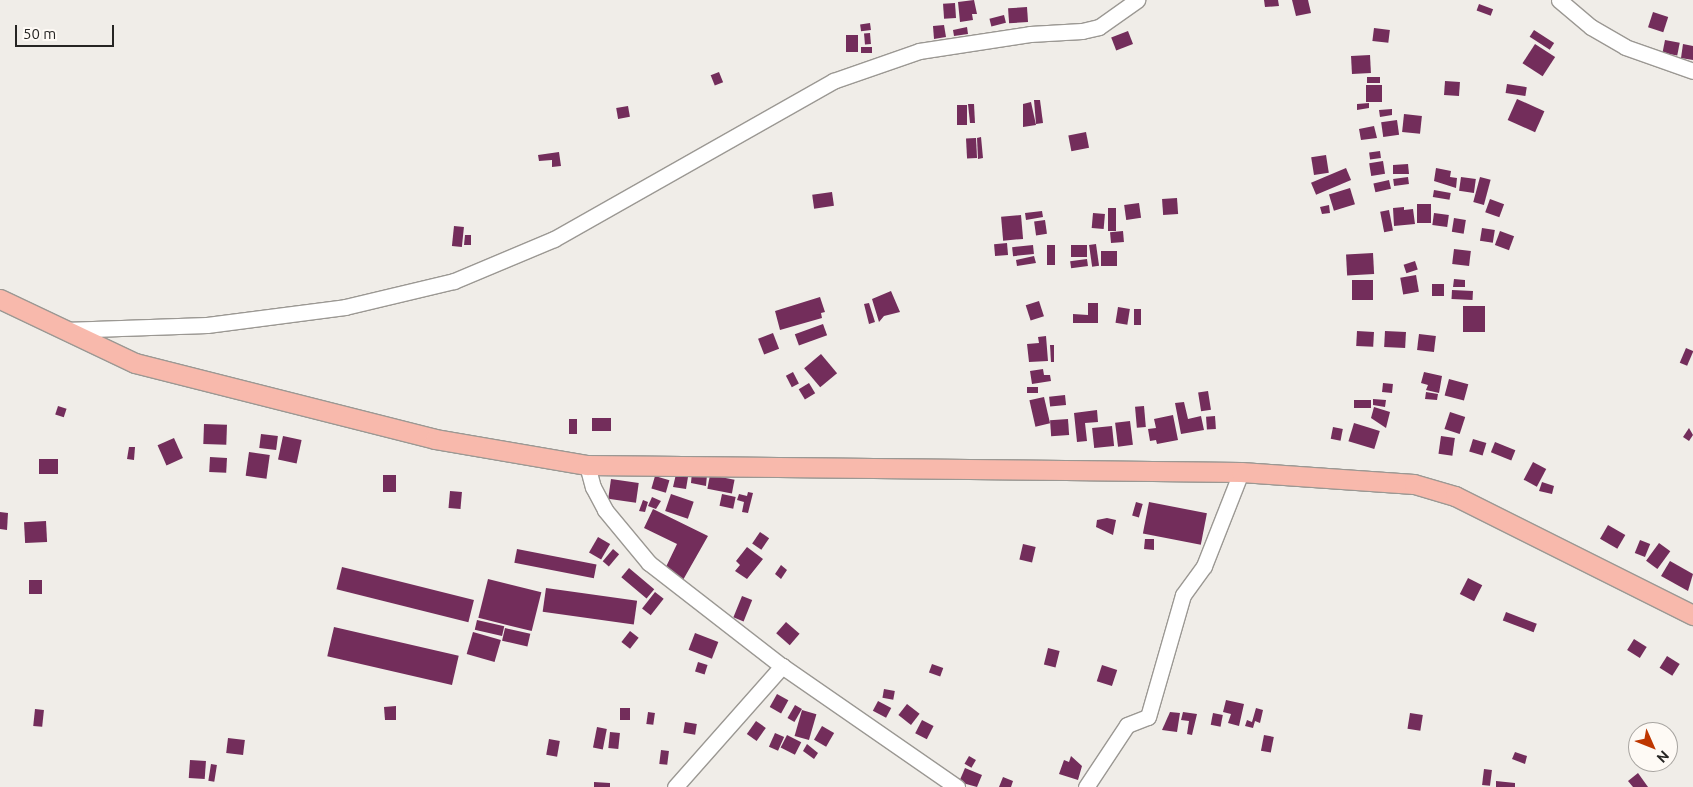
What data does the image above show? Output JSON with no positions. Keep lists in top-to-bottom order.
{
  "scale_bar": "50 m",
  "north": "bottom right"
}
